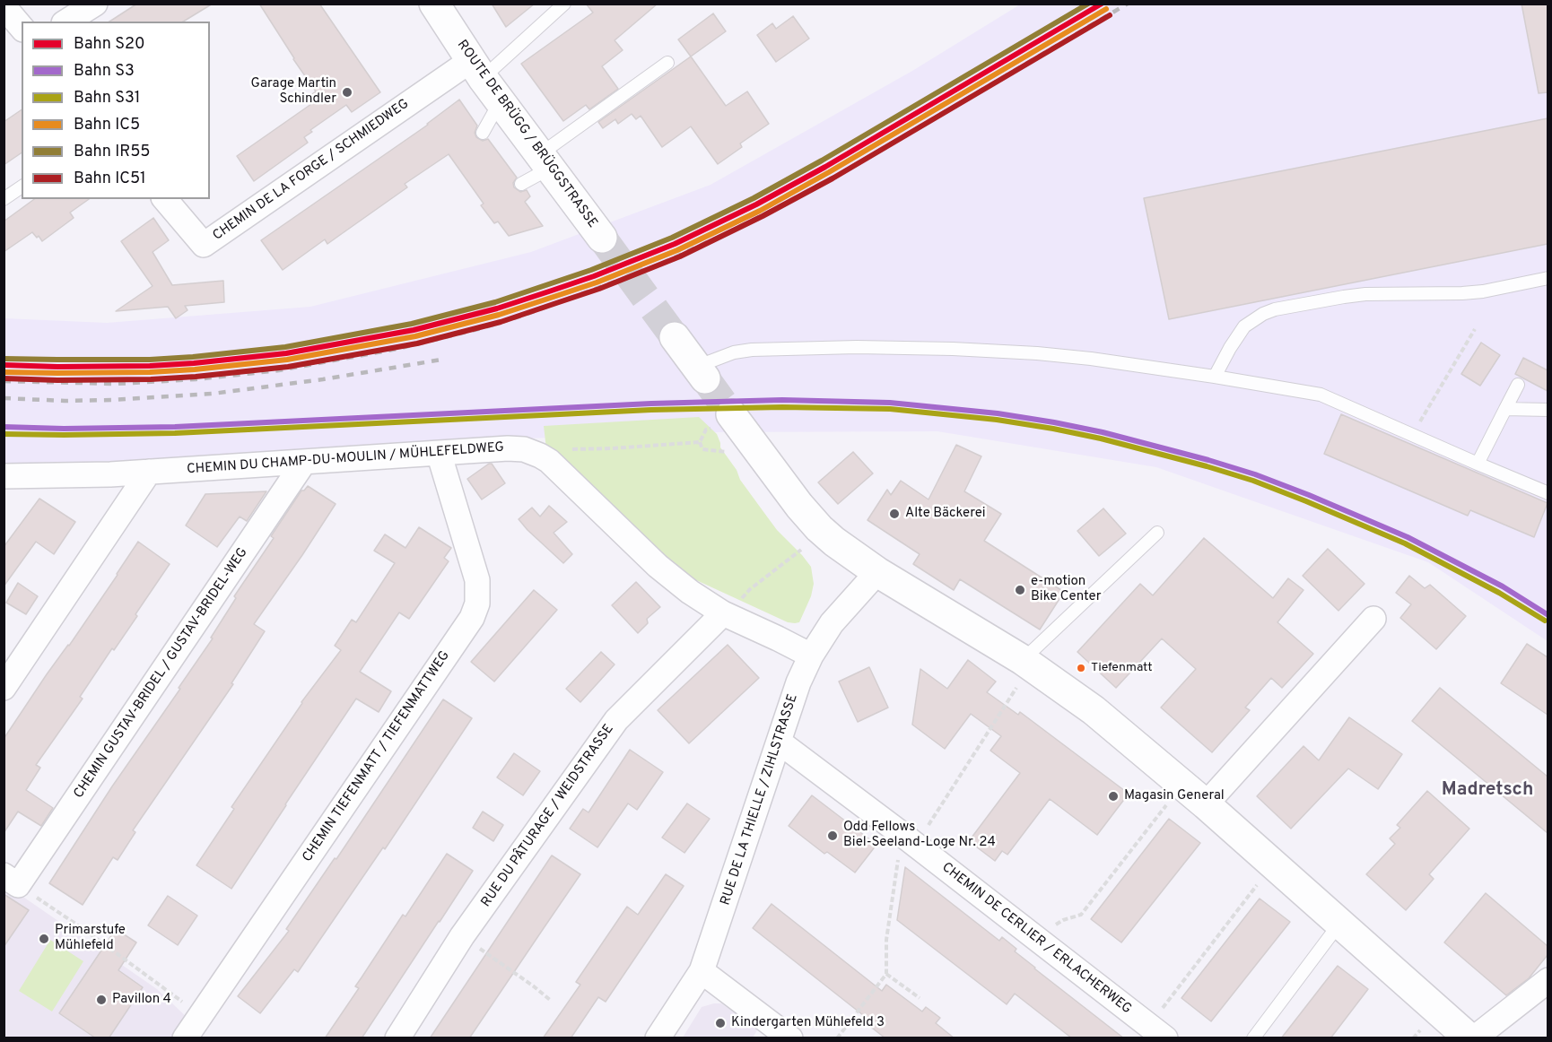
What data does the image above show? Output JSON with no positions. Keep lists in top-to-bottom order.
{
  "streets": {
    "main road": ["ROUTE DE BRÜGG / BRÜGGSTRASSE"],
    "street": [
      "CHEMIN DE LA FORGE / SCHMIEDWEG",
      "CHEMIN DU CHAMP-DU-MOULIN / MÜHLEFELDWEG",
      "CHEMIN GUSTAV-BRIDEL / GUSTAV-BRIDEL-WEG",
      "CHEMIN TIEFENMATT / TIEFENMATTWEG",
      "RUE DE LA THIELLE / ZIHLSTRASSE",
      "RUE DU PÂTURAGE / WEIDSTRASSE",
      "CHEMIN DE CERLIER / ERLACHERWEG"
    ]
  },
  "crossings": [
    ["ROUTE DE BRÜGG / BRÜGGSTRASSE", "CHEMIN DE LA FORGE / SCHMIEDWEG"],
    ["CHEMIN DU CHAMP-DU-MOULIN / MÜHLEFELDWEG", "CHEMIN GUSTAV-BRIDEL / GUSTAV-BRIDEL-WEG"],
    ["CHEMIN DU CHAMP-DU-MOULIN / MÜHLEFELDWEG", "CHEMIN TIEFENMATT / TIEFENMATTWEG"],
    ["CHEMIN DU CHAMP-DU-MOULIN / MÜHLEFELDWEG", "RUE DE LA THIELLE / ZIHLSTRASSE"],
    ["CHEMIN DU CHAMP-DU-MOULIN / MÜHLEFELDWEG", "RUE DU PÂTURAGE / WEIDSTRASSE"],
    ["RUE DE LA THIELLE / ZIHLSTRASSE", "CHEMIN DE CERLIER / ERLACHERWEG"]
  ],
  "districts": ["Madretsch"],
  "places": [
    "Garage Martin Schindler",
    "Alte Bäckerei",
    "e-motion Bike Center",
    "Tiefenmatt",
    "Magasin General",
    "Odd Fellows Biel-Seeland-Loge Nr. 24",
    "Primarstufe Mühlefeld",
    "Pavillon 4",
    "Kindergarten Mühlefeld 3"
  ],
  "lines": [
    "rail line S20",
    "rail line IR55",
    "rail line IC5",
    "rail line IC51",
    "rail line S3",
    "rail line S31"
  ],
  "legend": [
    "Bahn S20",
    "Bahn S3",
    "Bahn S31",
    "Bahn IC5",
    "Bahn IR55",
    "Bahn IC51"
  ]
}
